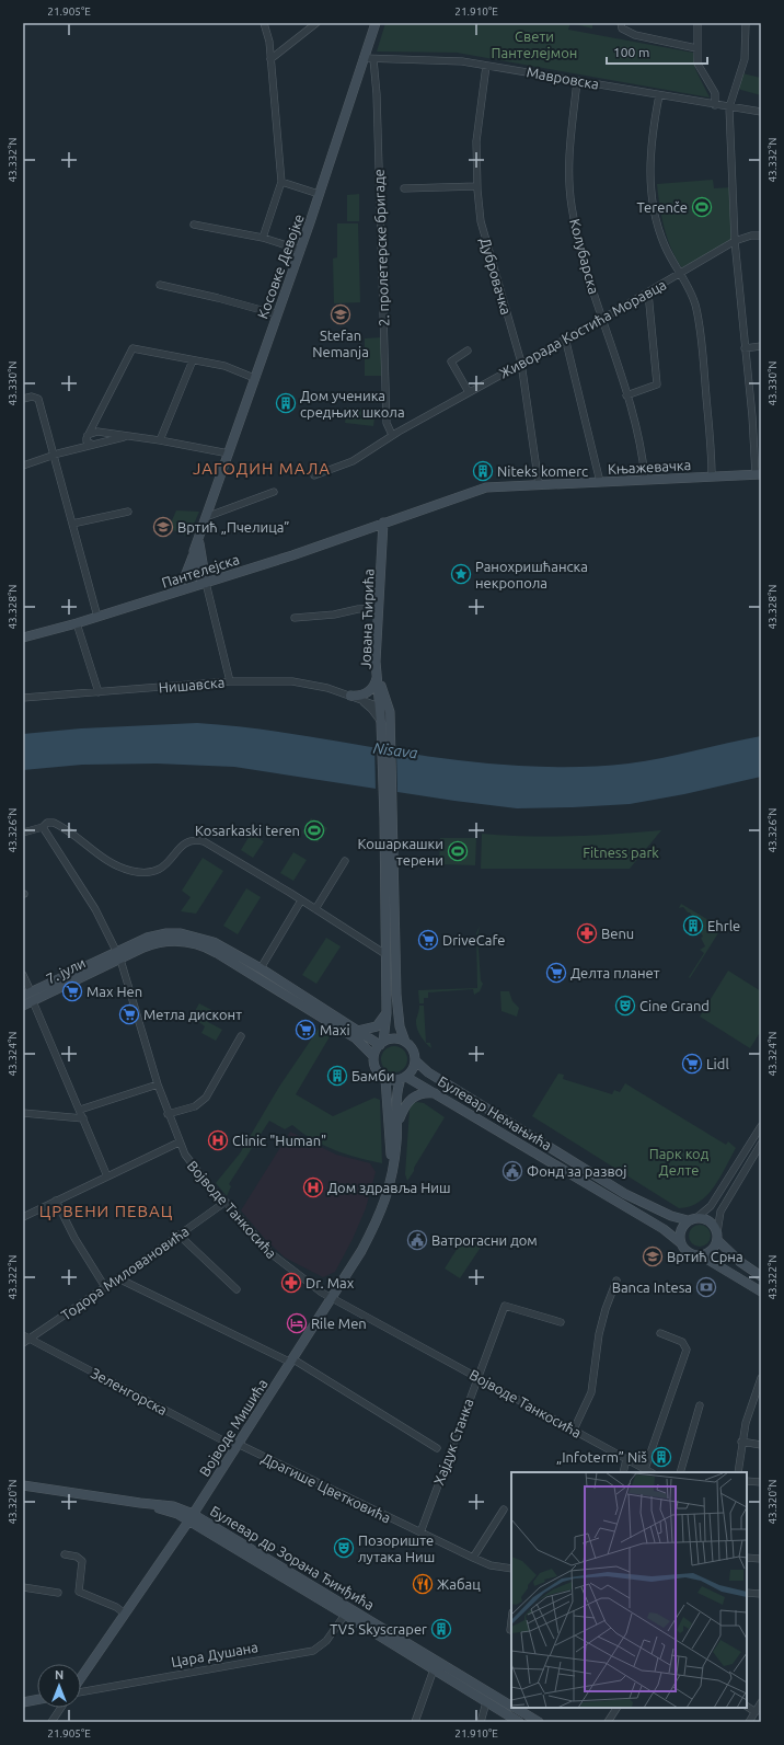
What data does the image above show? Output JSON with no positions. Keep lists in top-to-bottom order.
{
  "streets": {
    "street": [
      "Мавровска",
      "2. пролетерске бригаде",
      "Колубарска",
      "Косовке Девојке",
      "Дубровачка",
      "Живорада Костића Моравца",
      "Књажевачка",
      "Пантелејска",
      "Јована Ћирића",
      "Нишавска",
      "7. јули",
      "Булевар Немањића",
      "Војводе Танкосића",
      "Тодора Миловановића",
      "Зеленгорска",
      "Војводе Мишића",
      "Хајдук Станка",
      "Драгише Цветковића",
      "Булевар др Зорана Ђинђића",
      "Цара Душана"
    ]
  },
  "crossings": [
    ["Мавровска", "2. пролетерске бригаде"],
    ["Мавровска", "Колубарска"],
    ["Мавровска", "Косовке Девојке"],
    ["Мавровска", "Дубровачка"],
    ["2. пролетерске бригаде", "Живорада Костића Моравца"],
    ["Колубарска", "Живорада Костића Моравца"],
    ["Колубарска", "Књажевачка"],
    ["Косовке Девојке", "Пантелејска"],
    ["Дубровачка", "Живорада Костића Моравца"],
    ["Дубровачка", "Књажевачка"],
    ["Дубровачка", "Пантелејска"],
    ["Књажевачка", "Пантелејска"],
    ["Пантелејска", "Јована Ћирића"],
    ["Јована Ћирића", "Нишавска"],
    ["7. јули", "Војводе Танкосића"],
    ["Булевар Немањића", "Војводе Мишића"],
    ["Војводе Танкосића", "Тодора Миловановића"],
    ["Војводе Танкосића", "Војводе Мишића"],
    ["Војводе Танкосића", "Хајдук Станка"],
    ["Тодора Миловановића", "Зеленгорска"],
    ["Зеленгорска", "Војводе Мишића"],
    ["Зеленгорска", "Драгише Цветковића"],
    ["Војводе Мишића", "Драгише Цветковића"],
    ["Војводе Мишића", "Булевар др Зорана Ђинђића"],
    ["Хајдук Станка", "Драгише Цветковића"],
    ["Булевар др Зорана Ђинђића", "Цара Душана"]
  ],
  "districts": ["ЈАГОДИН МАЛА", "ЦРВЕНИ ПЕВАЦ"],
  "water": ["Nisava"],
  "parks": ["Свети Пантелејмон", "Fitness park", "Парк код Делте"],
  "places": {
    "sports": ["Terenče", "Kosarkaski teren", "Кошаркашки терени"],
    "school or university": ["Stefan Nemanja", "Вртић „Пчелица”", "Вртић Срна"],
    "building": [
      "Дом ученика средњих школа",
      "Niteks komerc",
      "Ehrle",
      "Бамби",
      "„Infoterm” Niš",
      "TV5 Skyscraper"
    ],
    "place": ["Ранохришћанска некропола"],
    "pharmacy": ["Benu", "Dr. Max"],
    "supermarket": [
      "DriveCafe",
      "Делта планет",
      "Max Hen",
      "Метла дисконт",
      "Maxi",
      "Lidl"
    ],
    "theatre": ["Cine Grand", "Позориште лутака Ниш"],
    "hospital": ["Clinic \"Human\"", "Дом здравља Ниш"],
    "public building": ["Фонд за развој", "Ватрогасни дом"],
    "bank": ["Banca Intesa"],
    "hotel": ["Rile Men"],
    "restaurant": ["Жабац"]
  },
  "scale_bar": "100 m",
  "north": "top",
  "coordinates": [
    "21.905°E",
    "21.910°E",
    "43.332°N",
    "43.330°N",
    "43.328°N",
    "43.326°N",
    "43.324°N",
    "43.322°N",
    "43.320°N"
  ]
}
